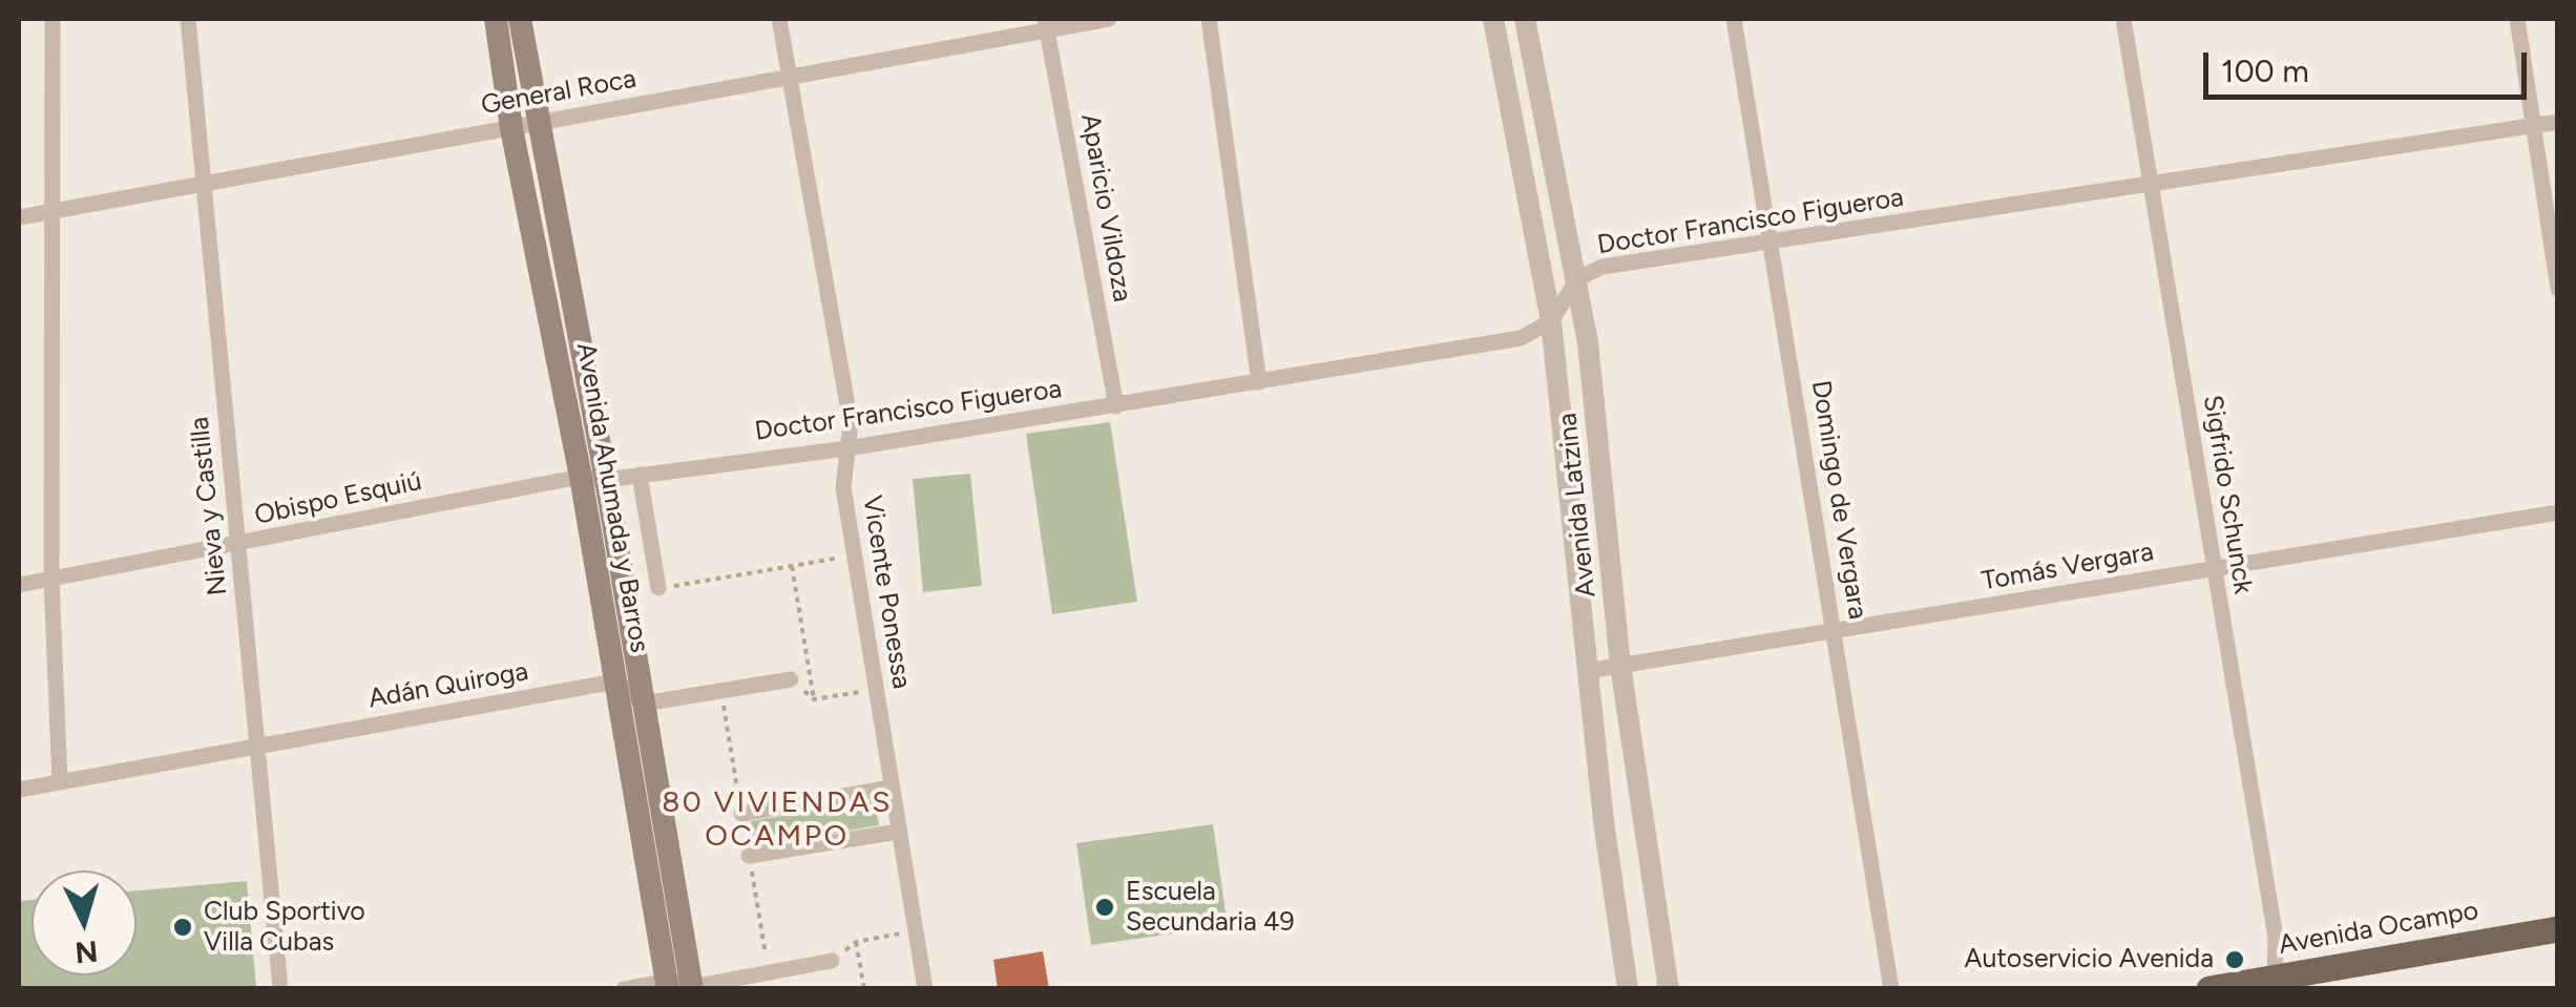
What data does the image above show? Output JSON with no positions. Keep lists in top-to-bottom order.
{
  "streets": {
    "main road": ["Avenida Ahumada y Barros", "Avenida Ocampo"],
    "street": [
      "General Roca",
      "Aparicio Vildoza",
      "Doctor Francisco Figueroa",
      "Sigfrido Schunck",
      "Obispo Esquiú",
      "Domingo de Vergara",
      "Avenida Latzina",
      "Nieva y Castilla",
      "Tomás Vergara",
      "Vicente Ponessa",
      "Adán Quiroga"
    ]
  },
  "crossings": [
    ["General Roca", "Aparicio Vildoza"],
    ["General Roca", "Avenida Ahumada y Barros"],
    ["General Roca", "Nieva y Castilla"],
    ["General Roca", "Vicente Ponessa"],
    ["Aparicio Vildoza", "Doctor Francisco Figueroa"],
    ["Doctor Francisco Figueroa", "Sigfrido Schunck"],
    ["Doctor Francisco Figueroa", "Avenida Ahumada y Barros"],
    ["Doctor Francisco Figueroa", "Obispo Esquiú"],
    ["Doctor Francisco Figueroa", "Domingo de Vergara"],
    ["Doctor Francisco Figueroa", "Avenida Latzina"],
    ["Doctor Francisco Figueroa", "Vicente Ponessa"],
    ["Sigfrido Schunck", "Tomás Vergara"],
    ["Sigfrido Schunck", "Avenida Ocampo"],
    ["Avenida Ahumada y Barros", "Obispo Esquiú"],
    ["Avenida Ahumada y Barros", "Adán Quiroga"],
    ["Obispo Esquiú", "Nieva y Castilla"],
    ["Domingo de Vergara", "Tomás Vergara"],
    ["Avenida Latzina", "Tomás Vergara"],
    ["Nieva y Castilla", "Adán Quiroga"]
  ],
  "districts": ["80 VIVIENDAS OCAMPO"],
  "places": ["Escuela Secundaria 49", "Club Sportivo Villa Cubas", "Autoservicio Avenida"],
  "scale_bar": "100 m",
  "north": "bottom"
}
